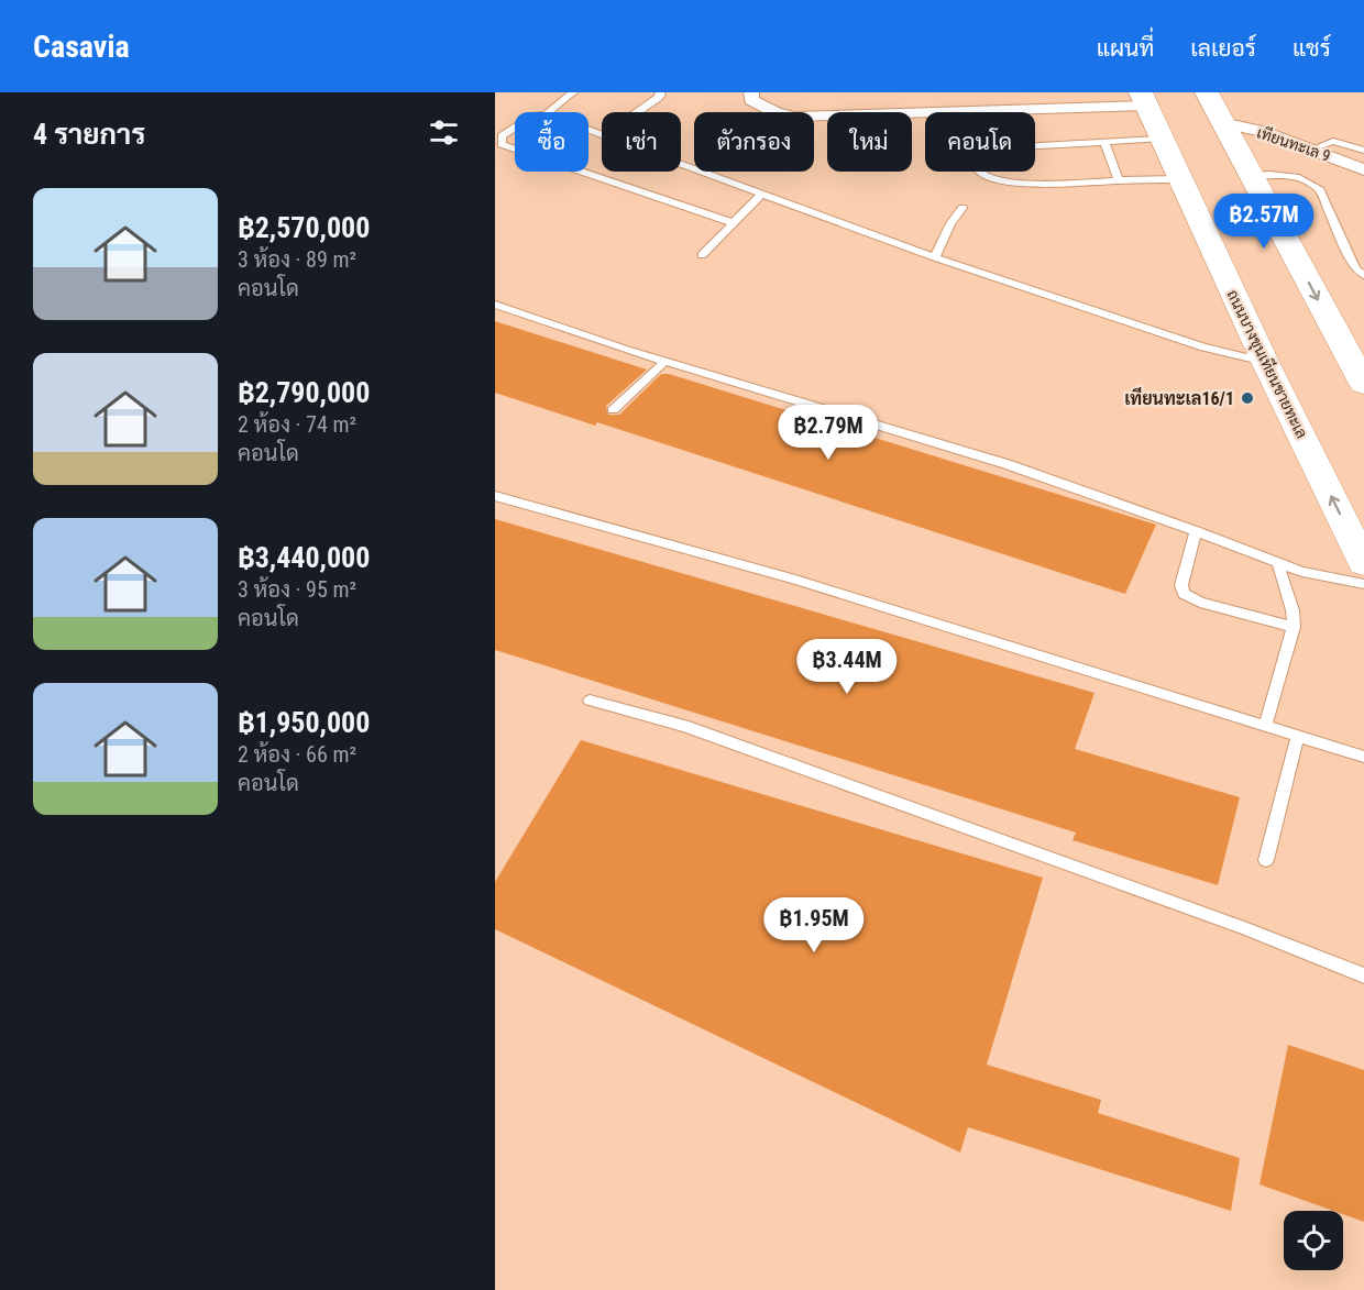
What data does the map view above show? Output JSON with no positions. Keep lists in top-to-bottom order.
{
  "streets": {
    "main road": ["ถนนบางขุนเทียนชายทะเล"],
    "street": ["เทียนทะเล 9"]
  },
  "one_way": ["ถนนบางขุนเทียนชายทะเล"],
  "places": ["เทียนทะเล16/1"],
  "page": {
    "header": "Casavia",
    "nav": ["แผนที่", "เลเยอร์", "แชร์"],
    "heading": "4 รายการ",
    "chip": [
      "ซื้อ",
      "เช่า",
      "ตัวกรอง",
      "ใหม่",
      "คอนโด"
    ],
    "list": [
      {
        "name": "฿2,570,000",
        "note": "3 ห้อง · 89 m² · คอนโด"
      },
      {
        "name": "฿2,790,000",
        "note": "2 ห้อง · 74 m² · คอนโด"
      },
      {
        "name": "฿3,440,000",
        "note": "3 ห้อง · 95 m² · คอนโด"
      },
      {
        "name": "฿1,950,000",
        "note": "2 ห้อง · 66 m² · คอนโด"
      }
    ],
    "price": [
      "฿2.57M",
      "฿2.79M",
      "฿3.44M",
      "฿1.95M"
    ]
  }
}
